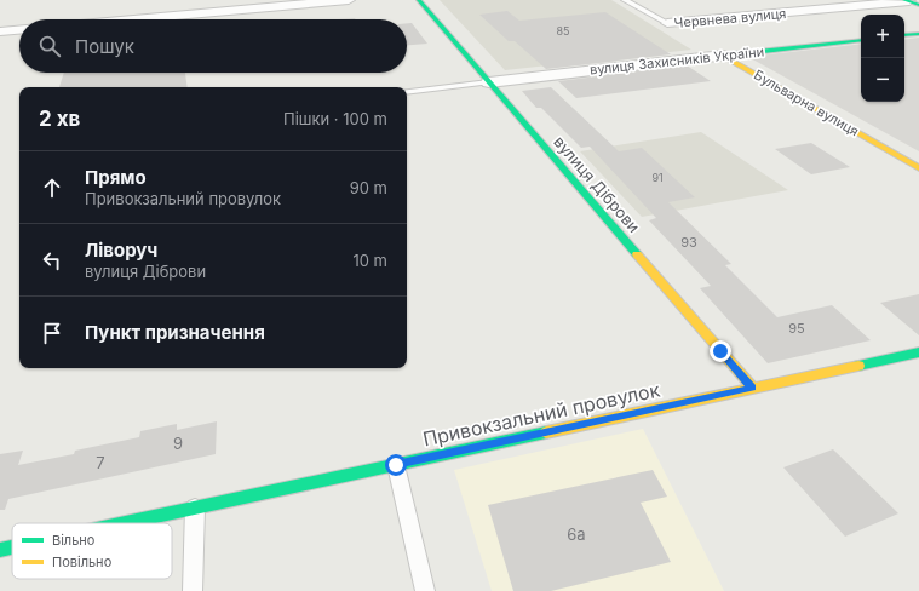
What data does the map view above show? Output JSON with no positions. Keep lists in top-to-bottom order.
{
  "streets": {
    "street": [
      "Червнева вулиця",
      "вулиця Захисників України",
      "Бульварна вулиця",
      "вулиця Діброви",
      "Привокзальний провулок"
    ]
  },
  "crossings": [
    ["вулиця Захисників України", "Бульварна вулиця"],
    ["вулиця Захисників України", "вулиця Діброви"],
    ["вулиця Діброви", "Привокзальний провулок"]
  ],
  "house_numbers": [
    "85",
    "91",
    "93",
    "95",
    "9",
    "7",
    "6а"
  ],
  "legend": ["Вільно", "Повільно"],
  "page": {
    "map_buttons": ["+", "−"],
    "search": "Пошук",
    "heading": ["2 хв", "Пішки · 100 m"],
    "list": [
      ["Прямо", "Привокзальний провулок", "90 m"],
      ["Ліворуч", "вулиця Діброви", "10 m"],
      "Пункт призначення"
    ]
  }
}
